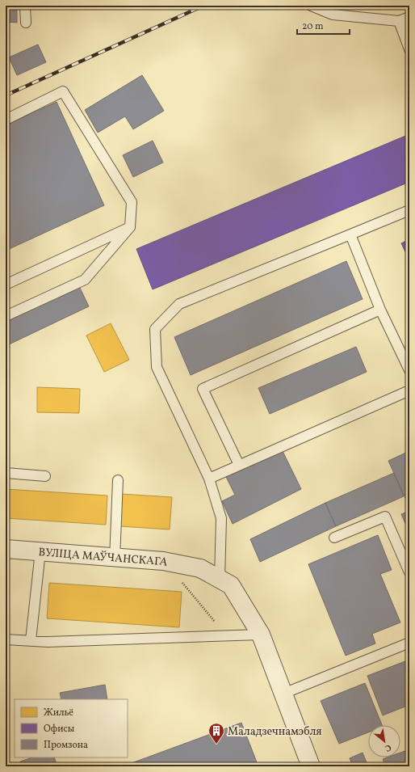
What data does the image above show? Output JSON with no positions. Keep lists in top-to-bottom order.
{
  "streets": {
    "street": ["ВУЛІЦА МАЎЧАНСКАГА"]
  },
  "places": {
    "building": ["Маладзечнамэбля"]
  },
  "legend": ["Жильё", "Офисы", "Промзона"],
  "scale_bar": "20 m",
  "north": "bottom right"
}
